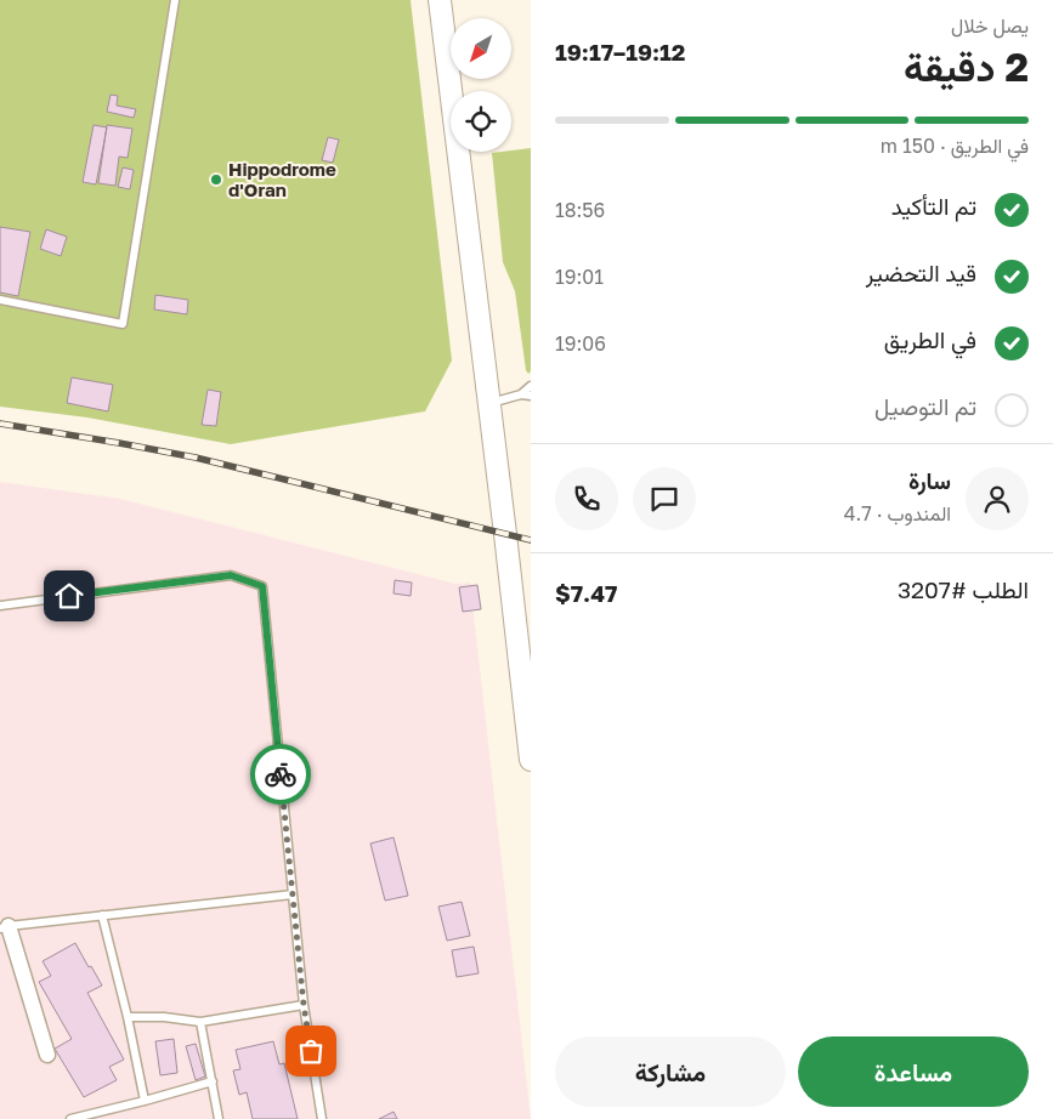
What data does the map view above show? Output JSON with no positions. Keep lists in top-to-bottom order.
{
  "places": ["Hippodrome d'Oran"],
  "north": "bottom left",
  "page": {
    "heading": ["2 دقيقة", "يصل خلال", "19:12–19:17"],
    "panel": [
      "سارة",
      "المندوب · 4.7",
      "الطلب #3207",
      "$7.47"
    ],
    "bar": "في الطريق · 150 m",
    "list": [
      ["تم التأكيد", "18:56"],
      ["قيد التحضير", "19:01"],
      ["في الطريق", "19:06"],
      "تم التوصيل"
    ],
    "buttons": ["مساعدة", "مشاركة"]
  }
}
